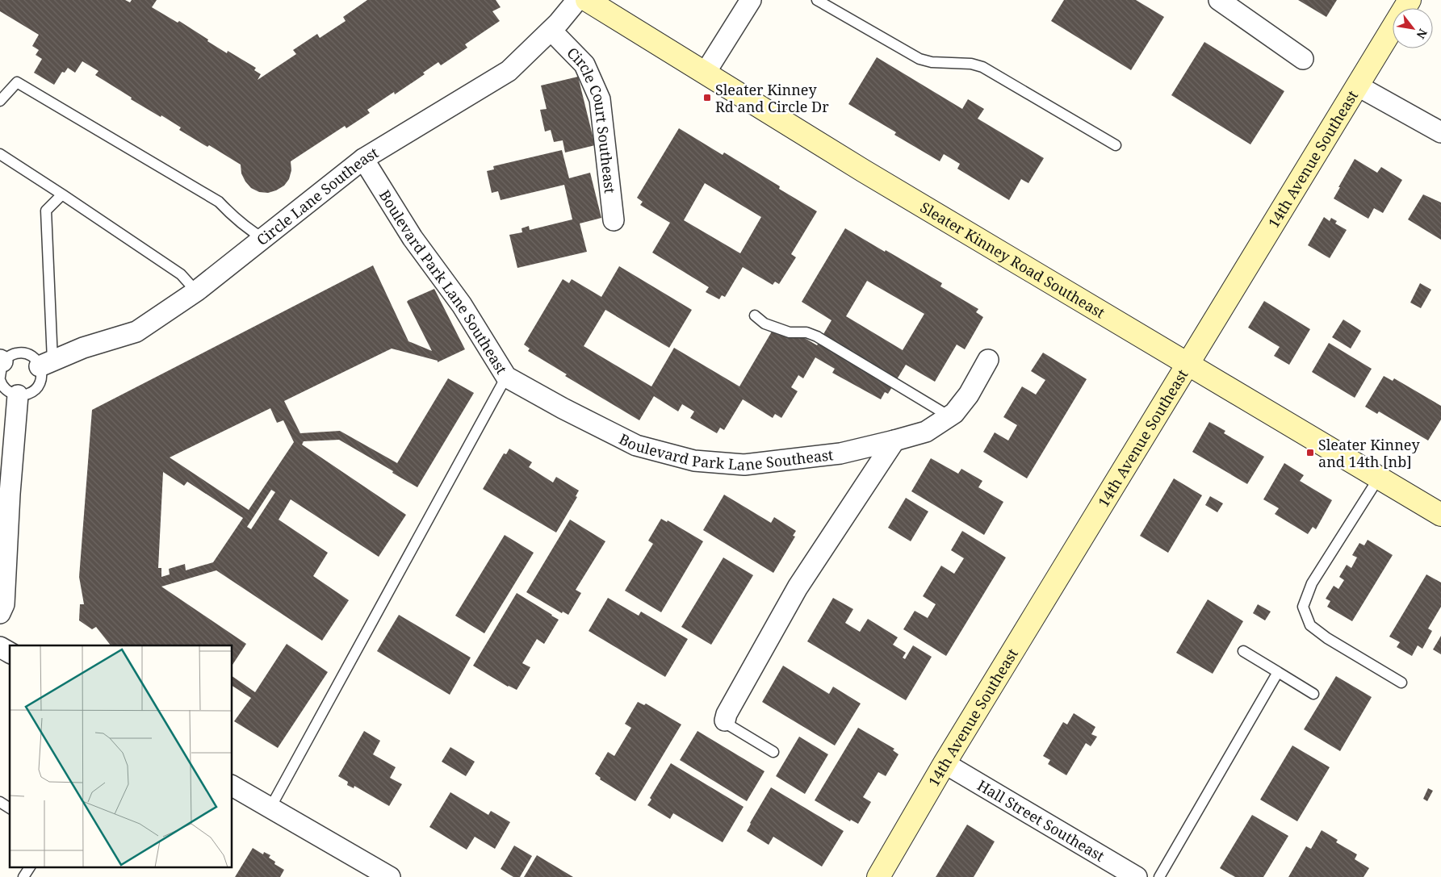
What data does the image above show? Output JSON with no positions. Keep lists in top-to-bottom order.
{
  "streets": {
    "street": [
      "Circle Court Southeast",
      "14th Avenue Southeast",
      "Circle Lane Southeast",
      "Sleater Kinney Road Southeast",
      "Boulevard Park Lane Southeast",
      "Hall Street Southeast"
    ]
  },
  "crossings": [
    ["Circle Court Southeast", "Circle Lane Southeast"],
    ["14th Avenue Southeast", "Sleater Kinney Road Southeast"],
    ["14th Avenue Southeast", "Hall Street Southeast"],
    ["Circle Lane Southeast", "Boulevard Park Lane Southeast"]
  ],
  "places": {
    "transit": ["Sleater Kinney Rd and Circle Dr", "Sleater Kinney and 14th [nb]"]
  },
  "north": "bottom right"
}
